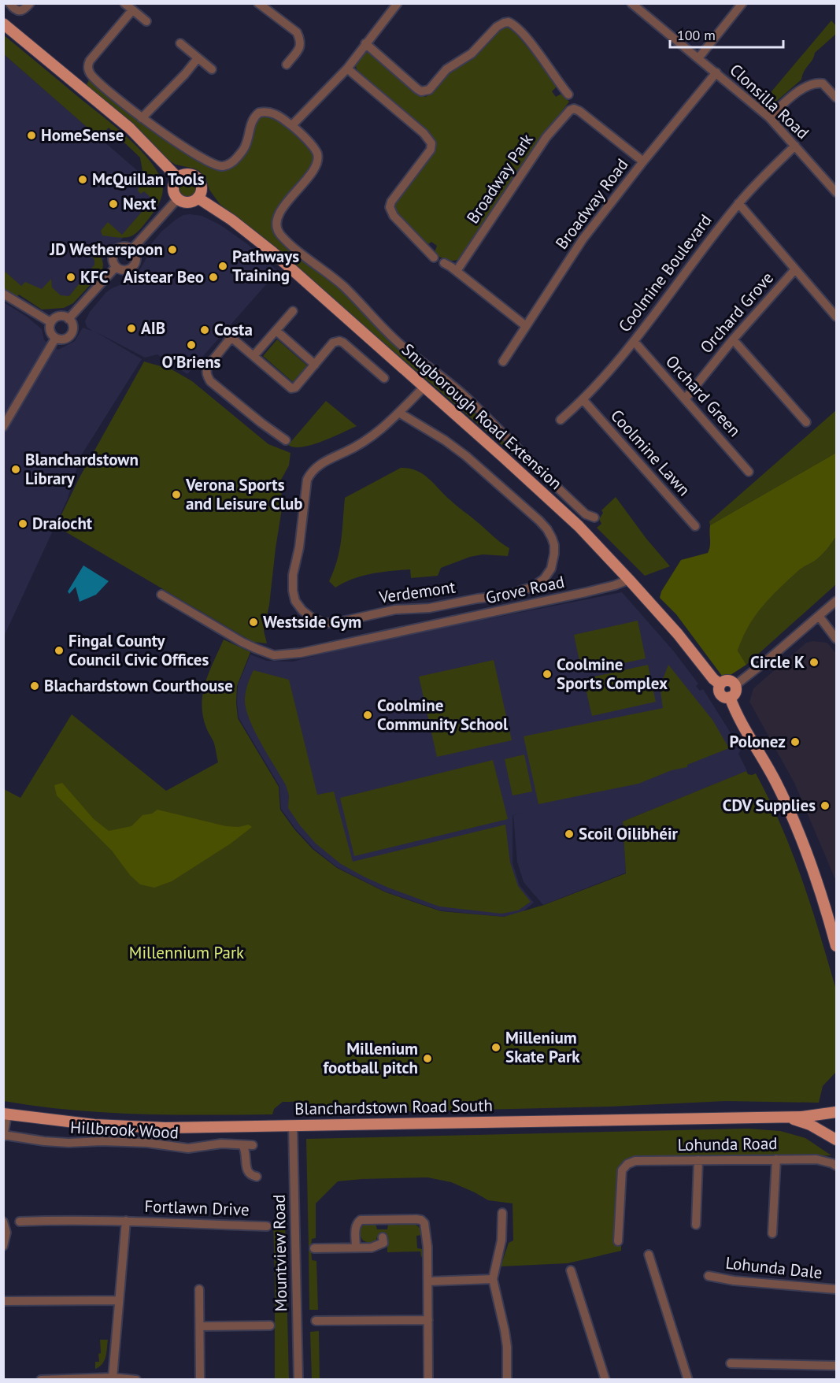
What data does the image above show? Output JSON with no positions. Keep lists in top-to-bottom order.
{
  "streets": {
    "main road": ["Snugborough Road Extension", "Blanchardstown Road South"],
    "street": [
      "Clonsilla Road",
      "Broadway Park",
      "Broadway Road",
      "Coolmine Boulevard",
      "Orchard Grove",
      "Orchard Green",
      "Coolmine Lawn",
      "Grove Road",
      "Verdemont",
      "Hillbrook Wood",
      "Lohunda Road",
      "Fortlawn Drive",
      "Mountview Road",
      "Lohunda Dale"
    ]
  },
  "crossings": [
    ["Clonsilla Road", "Broadway Road"],
    ["Clonsilla Road", "Coolmine Boulevard"],
    ["Broadway Park", "Broadway Road"],
    ["Coolmine Boulevard", "Orchard Green"],
    ["Coolmine Boulevard", "Coolmine Lawn"],
    ["Orchard Grove", "Orchard Green"],
    ["Snugborough Road Extension", "Grove Road"],
    ["Snugborough Road Extension", "Verdemont"],
    ["Blanchardstown Road South", "Hillbrook Wood"],
    ["Blanchardstown Road South", "Mountview Road"]
  ],
  "parks": ["Millennium Park"],
  "places": [
    "HomeSense",
    "McQuillan Tools",
    "Next",
    "JD Wetherspoon",
    "Pathways Training",
    "KFC",
    "Aistear Beo",
    "AIB",
    "Costa",
    "O'Briens",
    "Blanchardstown Library",
    "Verona Sports and Leisure Club",
    "Draíocht",
    "Westside Gym",
    "Fingal County Council Civic Offices",
    "Circle K",
    "Coolmine Sports Complex",
    "Blachardstown Courthouse",
    "Coolmine Community School",
    "Polonez",
    "CDV Supplies",
    "Scoil Oilibhéir",
    "Millenium Skate Park",
    "Millenium football pitch"
  ],
  "scale_bar": "100 m"
}
